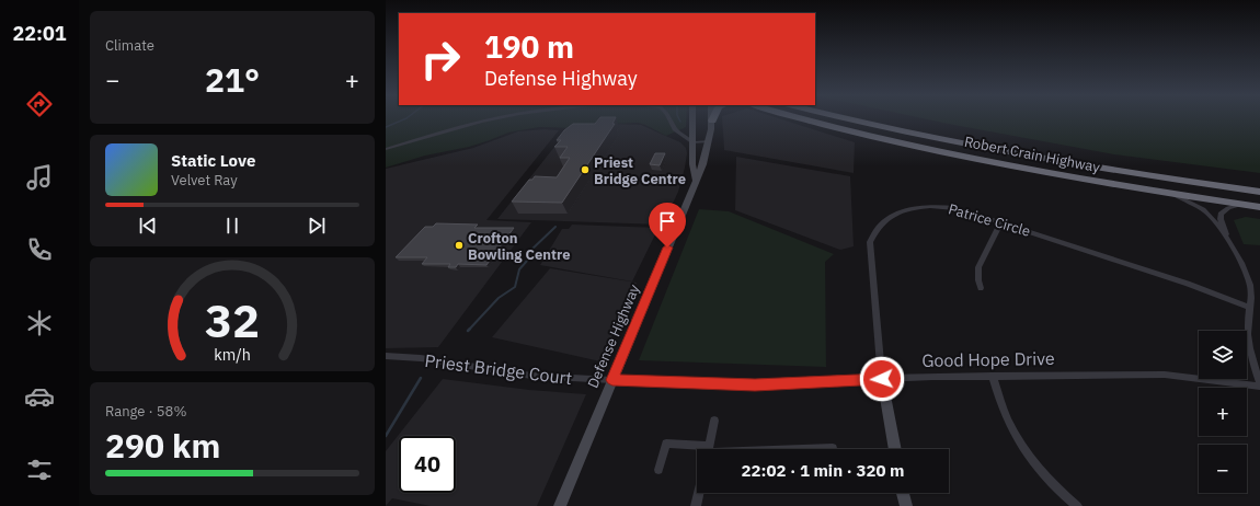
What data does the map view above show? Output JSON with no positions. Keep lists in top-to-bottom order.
{
  "streets": {
    "highway": ["Robert Crain Highway"],
    "main road": ["Defense Highway", "Good Hope Drive"],
    "street": ["Patrice Circle", "Priest Bridge Court"]
  },
  "crossings": [
    ["Patrice Circle", "Good Hope Drive"],
    ["Defense Highway", "Good Hope Drive"],
    ["Defense Highway", "Priest Bridge Court"],
    ["Good Hope Drive", "Priest Bridge Court"]
  ],
  "places": ["Priest Bridge Centre", "Crofton Bowling Centre"],
  "page": {
    "tabs": "22:01",
    "tile": [
      "Climate",
      ["Range · 58%", "290 km"]
    ],
    "turn": ["190 m", "Defense Highway"],
    "heat": ["−", "21°", "+"],
    "song": ["Static Love", "Velvet Ray"],
    "map_buttons": ["+", "−"],
    "limit": "40",
    "trip": "22:02 · 1 min · 320 m",
    "gauge": ["32", "km/h"]
  }
}
